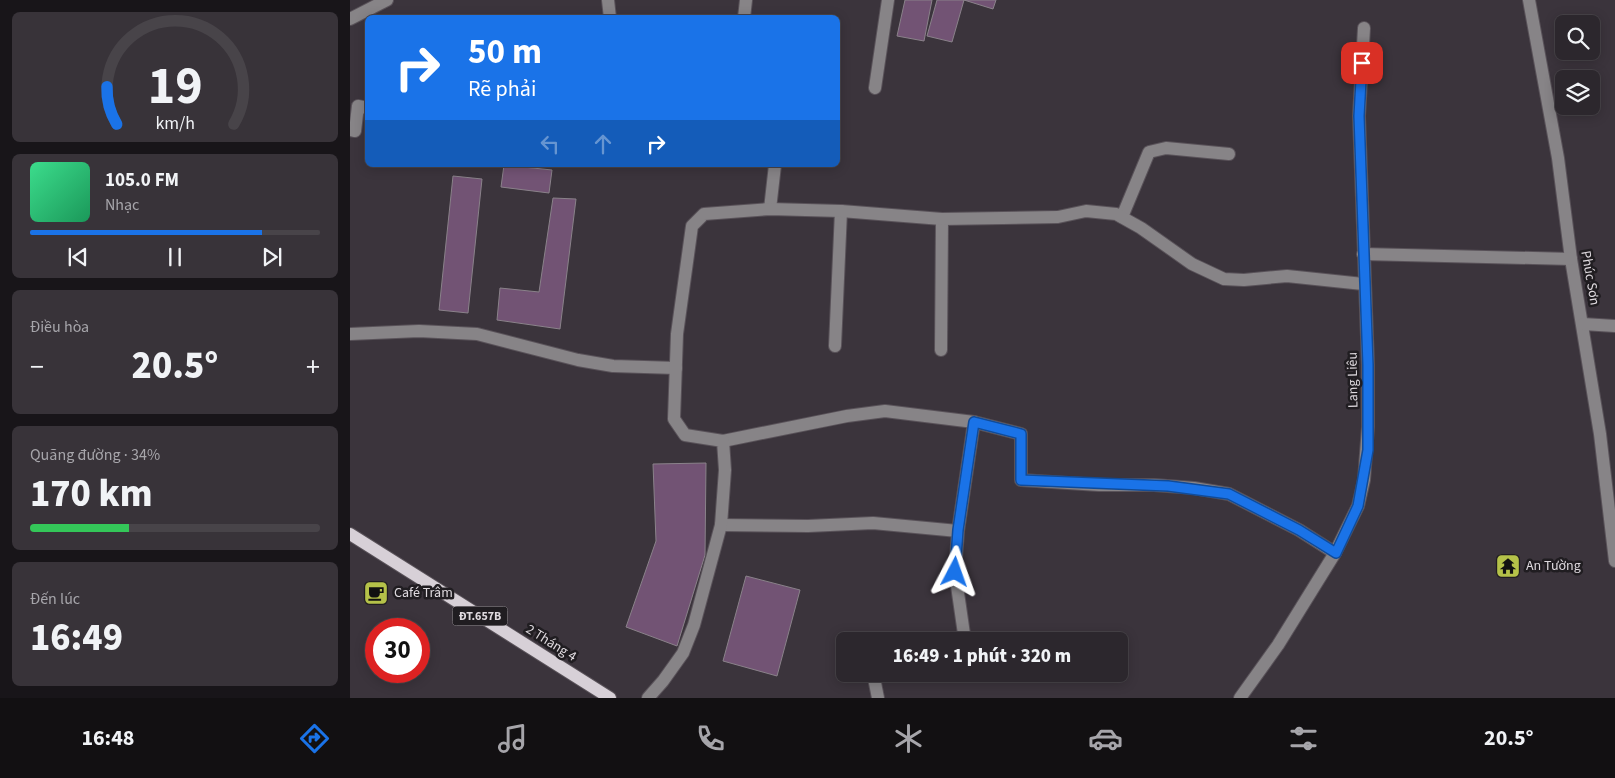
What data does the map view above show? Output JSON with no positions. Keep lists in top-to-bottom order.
{
  "streets": {
    "main road": ["ĐT.657B", "2 Tháng 4"],
    "street": ["Phúc Sơn", "Lang Liêu"]
  },
  "places": {
    "temple": ["An Tường"],
    "cafe": ["Café Trâm"]
  },
  "page": {
    "turn": ["50 m", "Rẽ phải"],
    "song": ["105.0 FM", "Nhạc"],
    "tile": [
      "Điều hòa",
      ["Quãng đường · 34%", "170 km"],
      ["Đến lúc", "16:49"]
    ],
    "heat": ["−", "20.5°", "+"],
    "limit": "30",
    "trip": "16:49 · 1 phút · 320 m",
    "tabs": ["16:48", "20.5°"],
    "gauge": ["19", "km/h"]
  }
}
